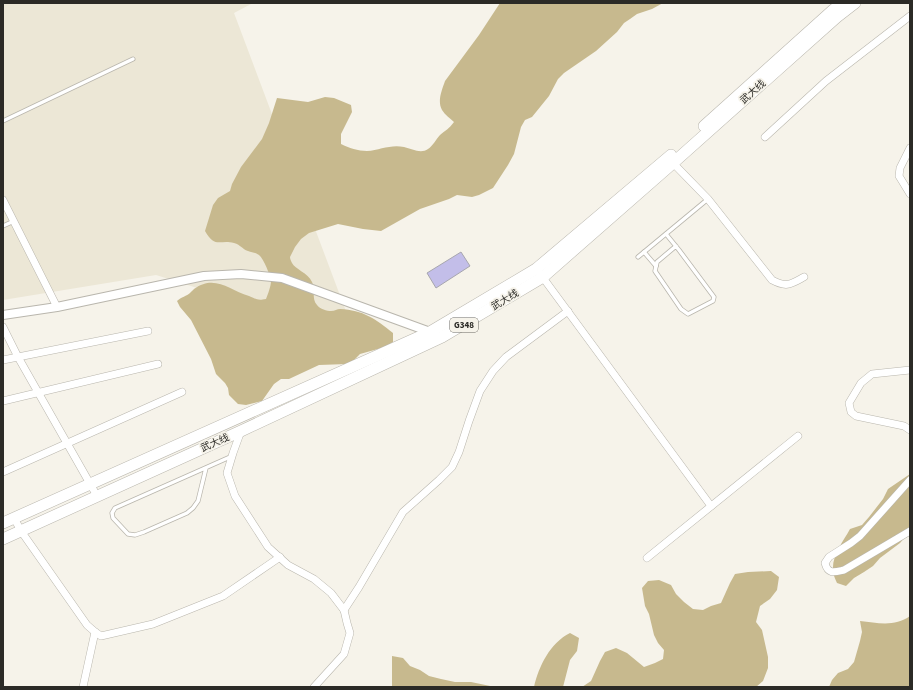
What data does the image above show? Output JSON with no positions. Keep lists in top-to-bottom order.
{
  "streets": {
    "highway": ["武大线", "G348"]
  }
}
